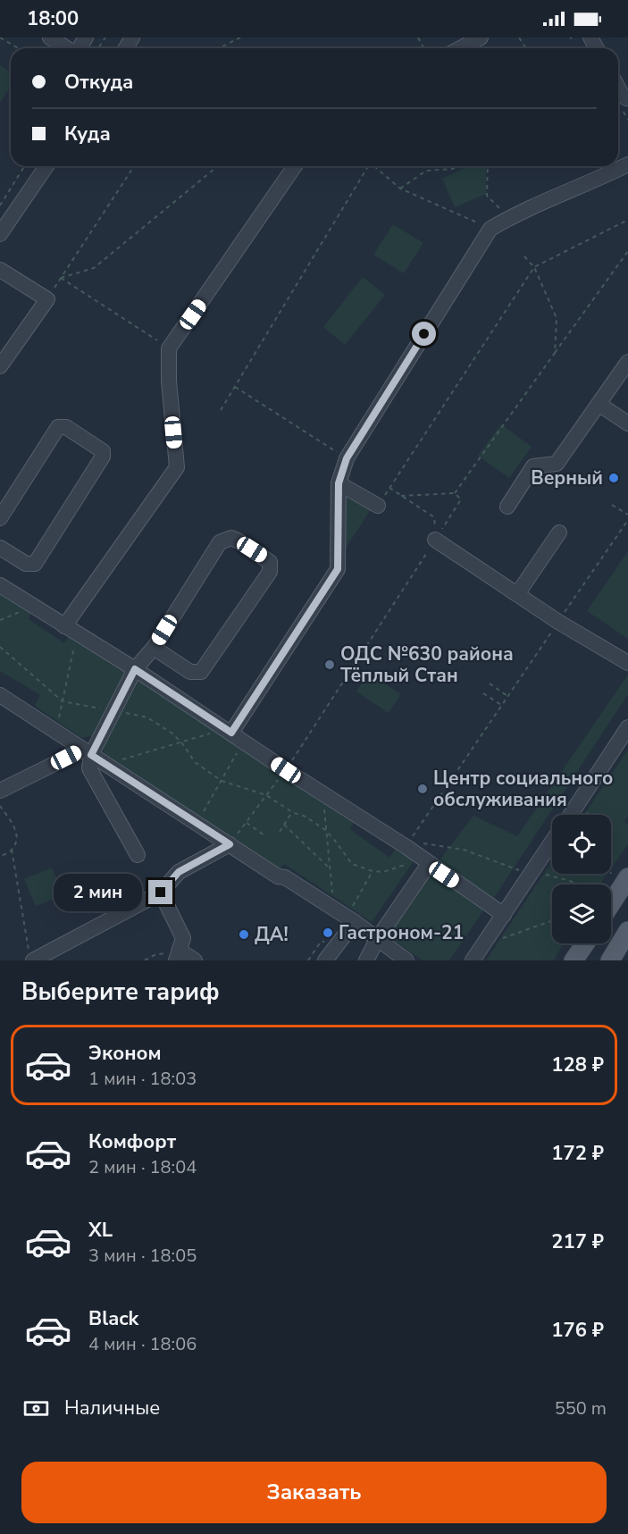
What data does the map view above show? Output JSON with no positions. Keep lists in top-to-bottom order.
{
  "places": [
    "Верный",
    "ОДС №630 района Тёплый Стан",
    "Центр социального обслуживания",
    "Гастроном-21",
    "ДА!"
  ],
  "page": {
    "status": "18:00",
    "banner": ["Откуда", "Куда"],
    "bubble": "2 мин",
    "heading": "Выберите тариф",
    "list": [
      {
        "name": "Эконом",
        "note": "1 мин · 18:03",
        "value": "128 ₽"
      },
      {
        "name": "Комфорт",
        "note": "2 мин · 18:04",
        "value": "172 ₽"
      },
      {
        "name": "XL",
        "note": "3 мин · 18:05",
        "value": "217 ₽"
      },
      {
        "name": "Black",
        "note": "4 мин · 18:06",
        "value": "176 ₽"
      }
    ],
    "pay": ["Наличные", "550 m"],
    "buttons": "Заказать"
  }
}
